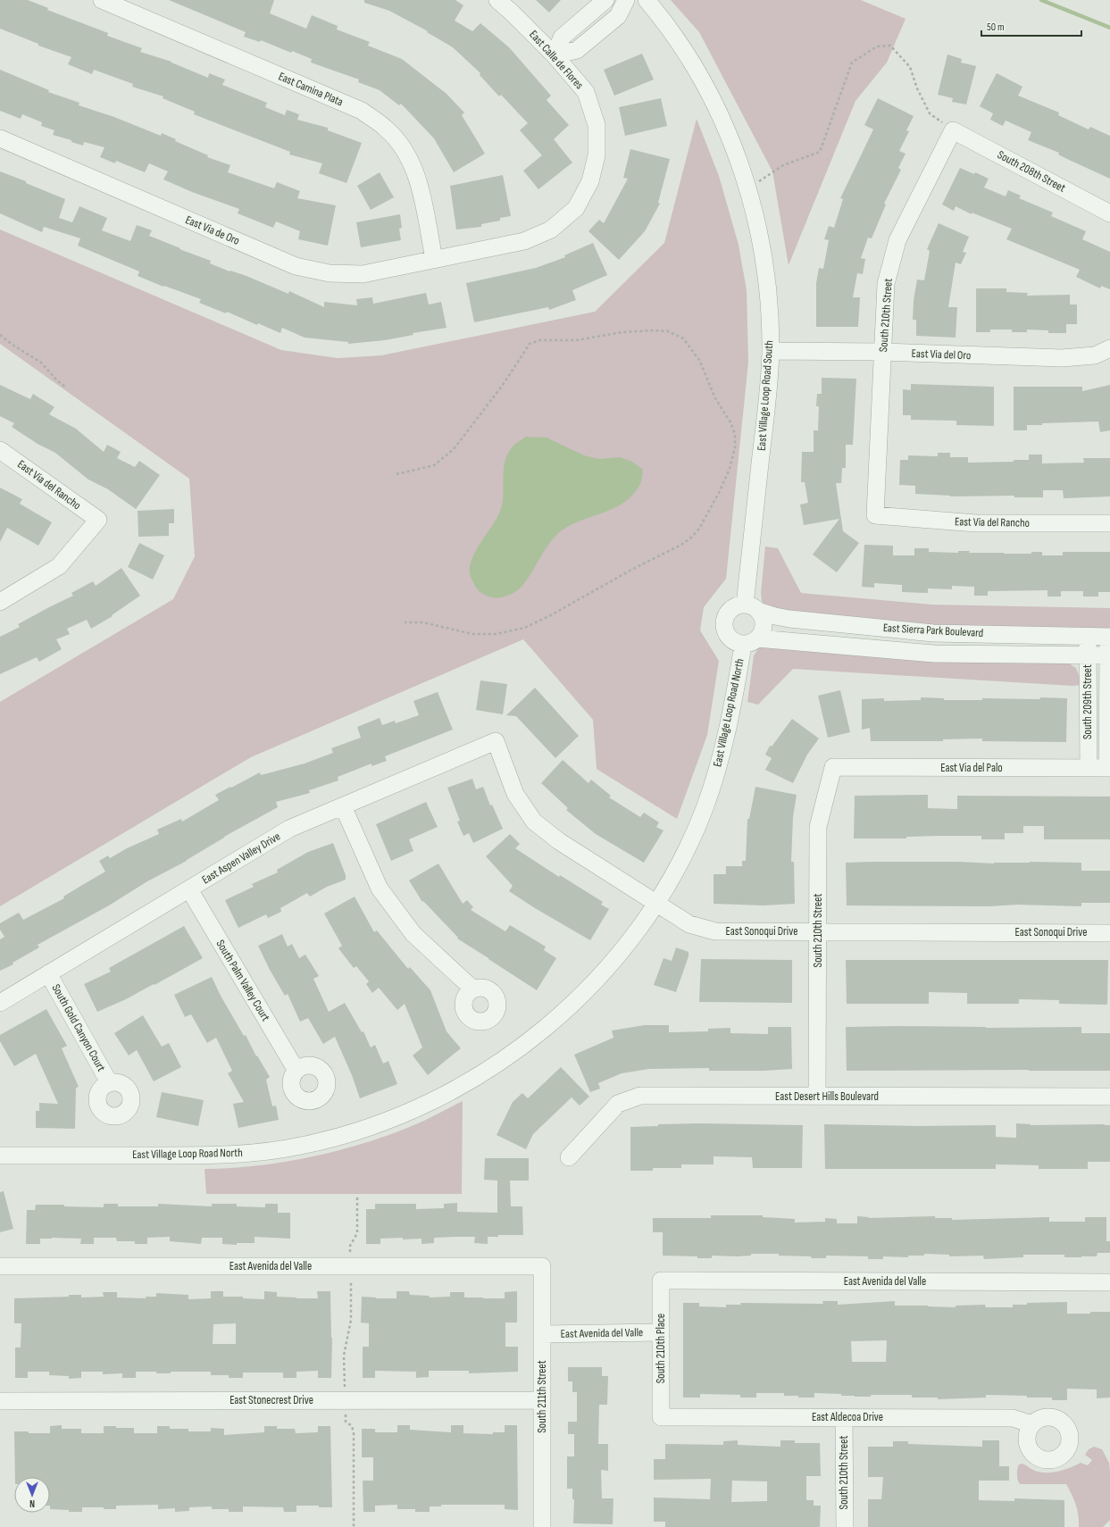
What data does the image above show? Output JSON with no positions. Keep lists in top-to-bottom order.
{
  "streets": {
    "street": [
      "East Calle de Flores",
      "East Camina Plata",
      "South 208th Street",
      "East Via de Oro",
      "South 210th Street",
      "East Via del Oro",
      "East Village Loop Road South",
      "East Via del Rancho",
      "East Sierra Park Boulevard",
      "South 209th Street",
      "East Village Loop Road North",
      "East Via del Palo",
      "East Aspen Valley Drive",
      "East Sonoqui Drive",
      "South Palm Valley Court",
      "South Gold Canyon Court",
      "East Desert Hills Boulevard",
      "East Avenida del Valle",
      "South 210th Place",
      "South 211th Street",
      "East Stonecrest Drive",
      "East Aldecoa Drive"
    ]
  },
  "crossings": [
    ["East Calle de Flores", "East Camina Plata"],
    ["East Calle de Flores", "East Via de Oro"],
    ["East Camina Plata", "East Via de Oro"],
    ["South 208th Street", "South 210th Street"],
    ["South 210th Street", "East Via del Oro"],
    ["South 210th Street", "East Via del Rancho"],
    ["South 210th Street", "East Via del Palo"],
    ["South 210th Street", "East Sonoqui Drive"],
    ["South 210th Street", "East Desert Hills Boulevard"],
    ["South 210th Street", "East Aldecoa Drive"],
    ["East Via del Oro", "East Village Loop Road South"],
    ["East Village Loop Road South", "East Sierra Park Boulevard"],
    ["East Village Loop Road South", "East Village Loop Road North"],
    ["East Sierra Park Boulevard", "South 209th Street"],
    ["East Sierra Park Boulevard", "East Village Loop Road North"],
    ["South 209th Street", "East Via del Palo"],
    ["East Village Loop Road North", "East Sonoqui Drive"],
    ["East Aspen Valley Drive", "East Sonoqui Drive"],
    ["East Aspen Valley Drive", "South Palm Valley Court"],
    ["East Aspen Valley Drive", "South Gold Canyon Court"],
    ["East Avenida del Valle", "South 210th Place"],
    ["East Avenida del Valle", "South 211th Street"],
    ["South 210th Place", "East Aldecoa Drive"],
    ["South 211th Street", "East Stonecrest Drive"]
  ],
  "scale_bar": "50 m",
  "north": "bottom"
}
